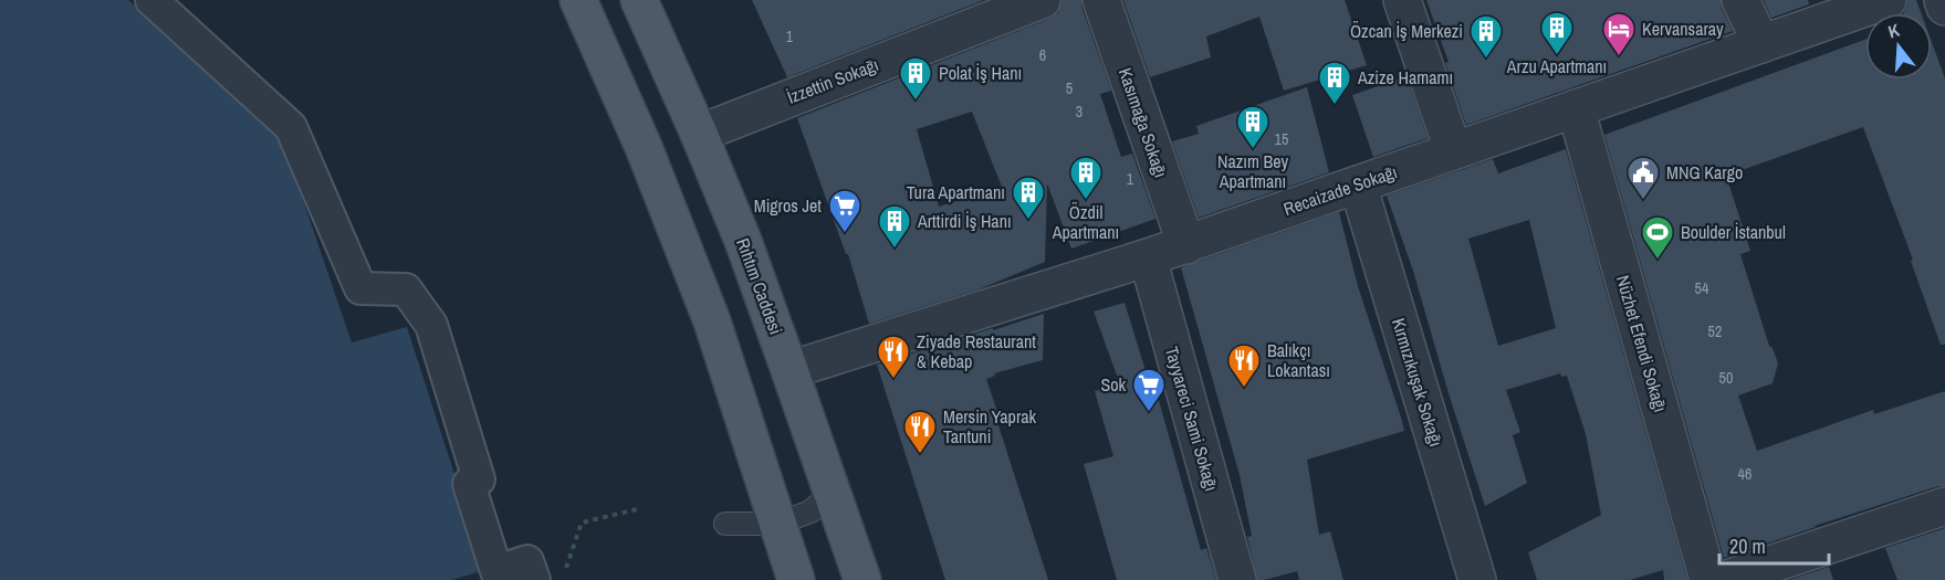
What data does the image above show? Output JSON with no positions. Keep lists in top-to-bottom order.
{
  "streets": {
    "main road": ["Rıhtım Caddesi"],
    "street": [
      "İzzettin Sokağı",
      "Kasımağa Sokağı",
      "Recaizade Sokağı",
      "Nüzhet Efendi Sokağı",
      "Kırmızıkuşak Sokağı",
      "Tayyareci Sami Sokağı"
    ]
  },
  "crossings": [
    ["İzzettin Sokağı", "Rıhtım Caddesi"],
    ["Kasımağa Sokağı", "Recaizade Sokağı"],
    ["Recaizade Sokağı", "Rıhtım Caddesi"],
    ["Recaizade Sokağı", "Nüzhet Efendi Sokağı"],
    ["Recaizade Sokağı", "Kırmızıkuşak Sokağı"],
    ["Recaizade Sokağı", "Tayyareci Sami Sokağı"]
  ],
  "places": {
    "building": [
      "Arzu Apartmanı",
      "Özcan İş Merkezi",
      "Polat İş Hanı",
      "Azize Hamamı",
      "Nazım Bey Apartmanı",
      "Özdil Apartmanı",
      "Tura Apartmanı",
      "Arttirdi İş Hanı"
    ],
    "hotel": ["Kervansaray"],
    "public building": ["MNG Kargo"],
    "supermarket": ["Migros Jet", "Sok"],
    "sports": ["Boulder İstanbul"],
    "restaurant": ["Ziyade Restaurant & Kebap", "Balıkçı Lokantası", "Mersin Yaprak Tantuni"]
  },
  "house_numbers": [
    "1",
    "6",
    "5",
    "3",
    "15",
    "1",
    "54",
    "52",
    "50",
    "46"
  ],
  "scale_bar": "20 m",
  "north": "top"
}
